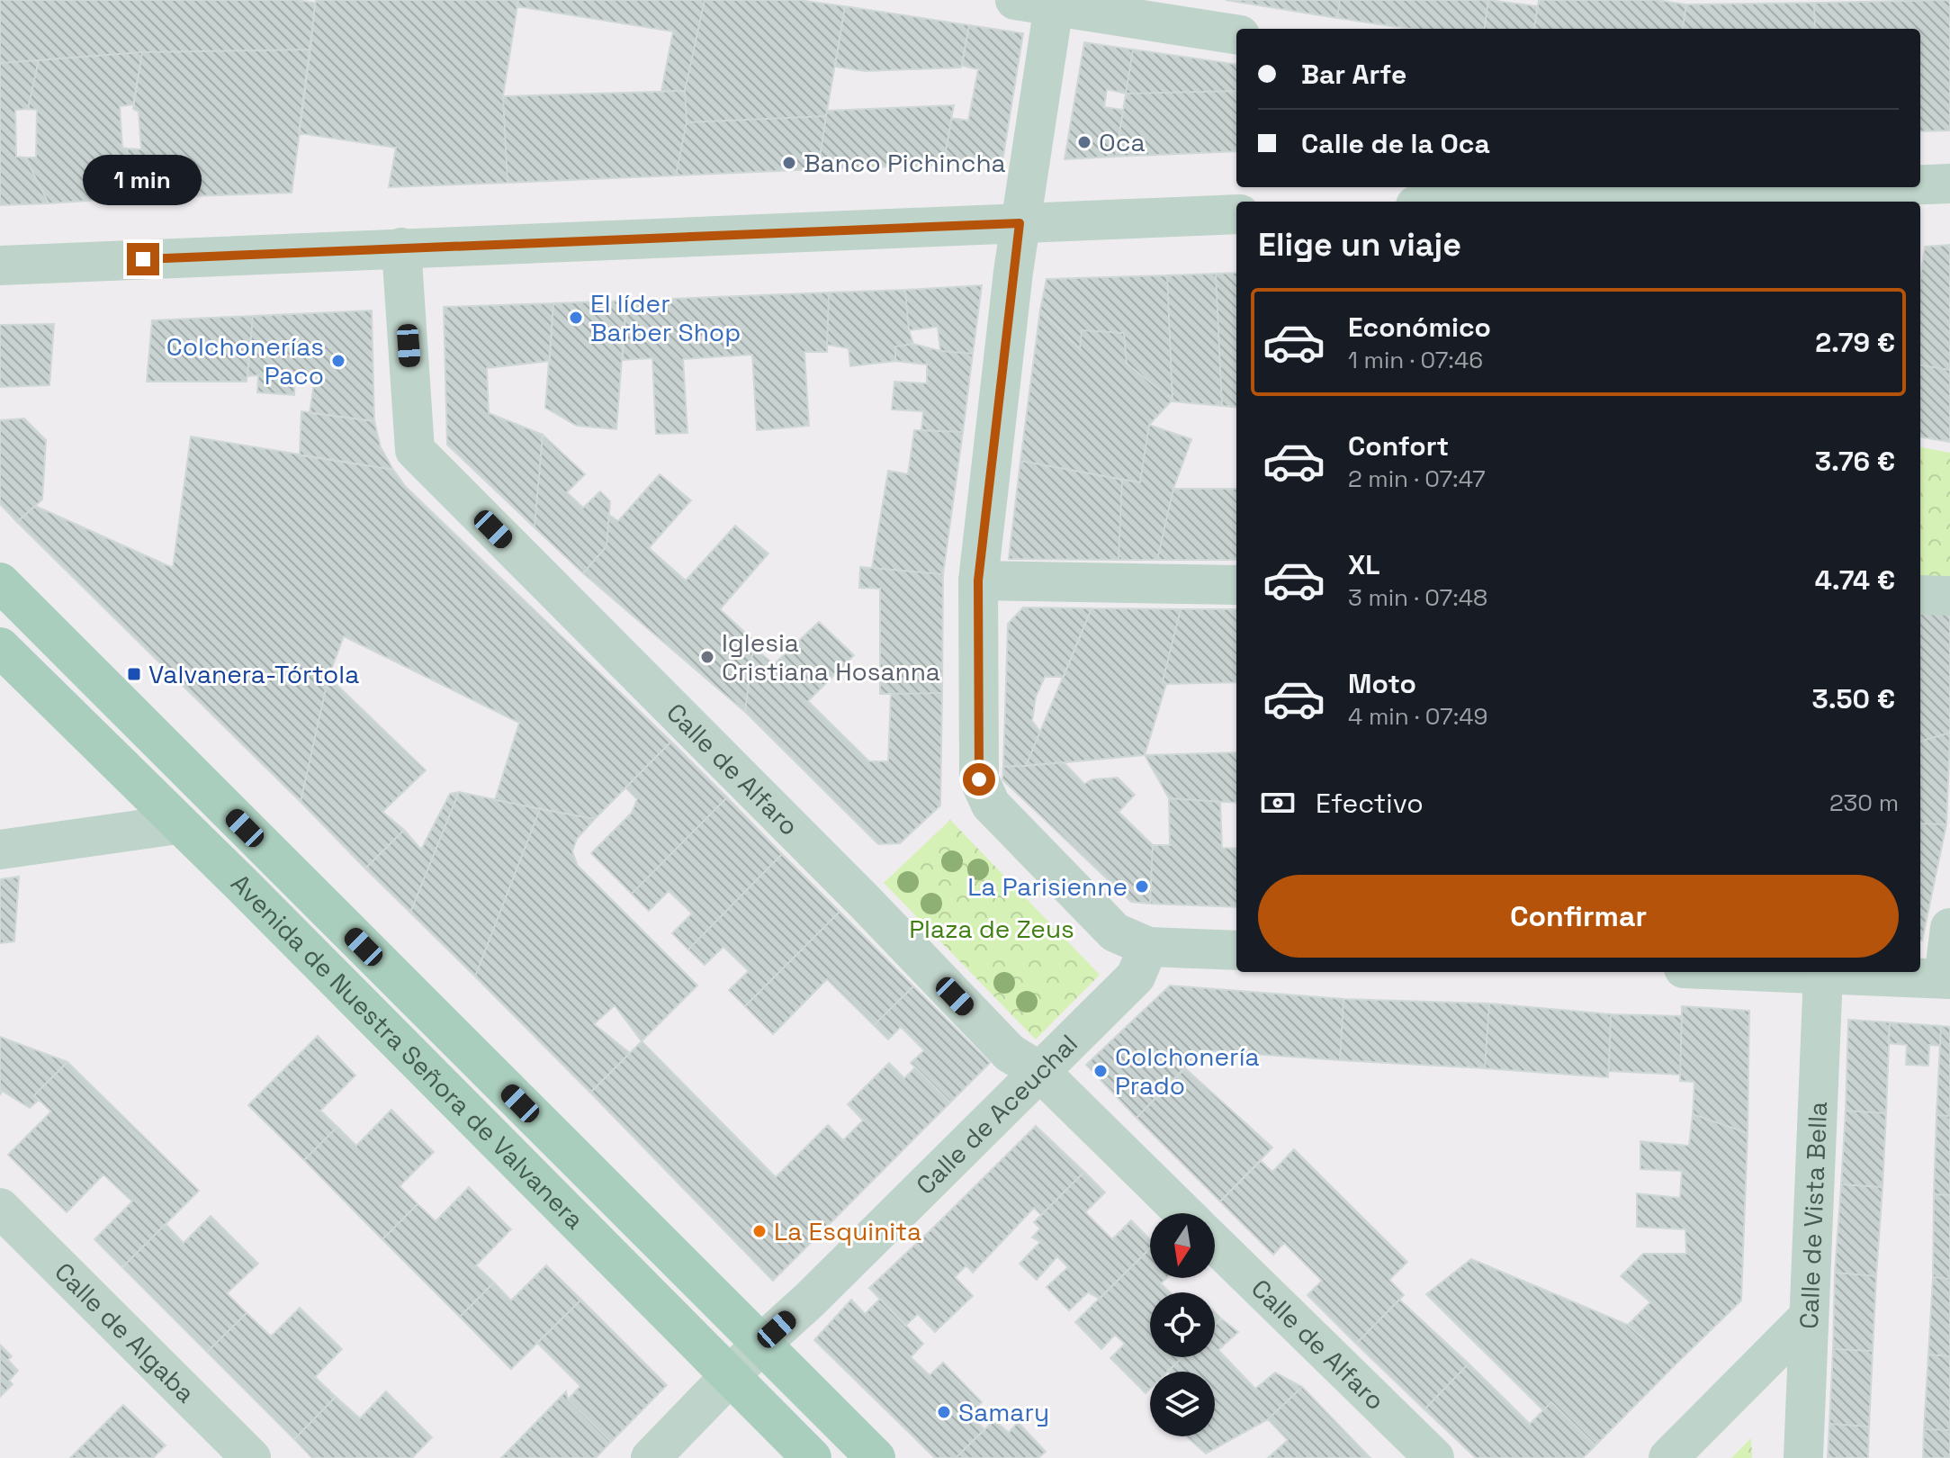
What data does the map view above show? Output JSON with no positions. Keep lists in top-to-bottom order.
{
  "streets": {
    "main road": ["Avenida de Nuestra Señora de Valvanera"],
    "street": [
      "Calle de Alfaro",
      "Calle de Aceuchal",
      "Calle de Vista Bella",
      "Calle de Algaba"
    ]
  },
  "crossings": [
    ["Calle de Alfaro", "Calle de Aceuchal"],
    ["Avenida de Nuestra Señora de Valvanera", "Calle de Aceuchal"]
  ],
  "parks": ["Plaza de Zeus"],
  "places": {
    "other": [
      "Oca",
      "Banco Pichincha",
      "El líder Barber Shop",
      "Colchonerías Paco",
      "Iglesia Cristiana Hosanna",
      "La Parisienne",
      "Colchonería Prado",
      "La Esquinita",
      "Samary"
    ],
    "transit": ["Valvanera-Tórtola"]
  },
  "north": "bottom",
  "page": {
    "banner": ["Bar Arfe", "Calle de la Oca"],
    "bubble": "1 min",
    "heading": "Elige un viaje",
    "list": [
      {
        "name": "Económico",
        "note": "1 min · 07:46",
        "value": "2.79 €"
      },
      {
        "name": "Confort",
        "note": "2 min · 07:47",
        "value": "3.76 €"
      },
      {
        "name": "XL",
        "note": "3 min · 07:48",
        "value": "4.74 €"
      },
      {
        "name": "Moto",
        "note": "4 min · 07:49",
        "value": "3.50 €"
      }
    ],
    "pay": ["Efectivo", "230 m"],
    "buttons": "Confirmar"
  }
}
